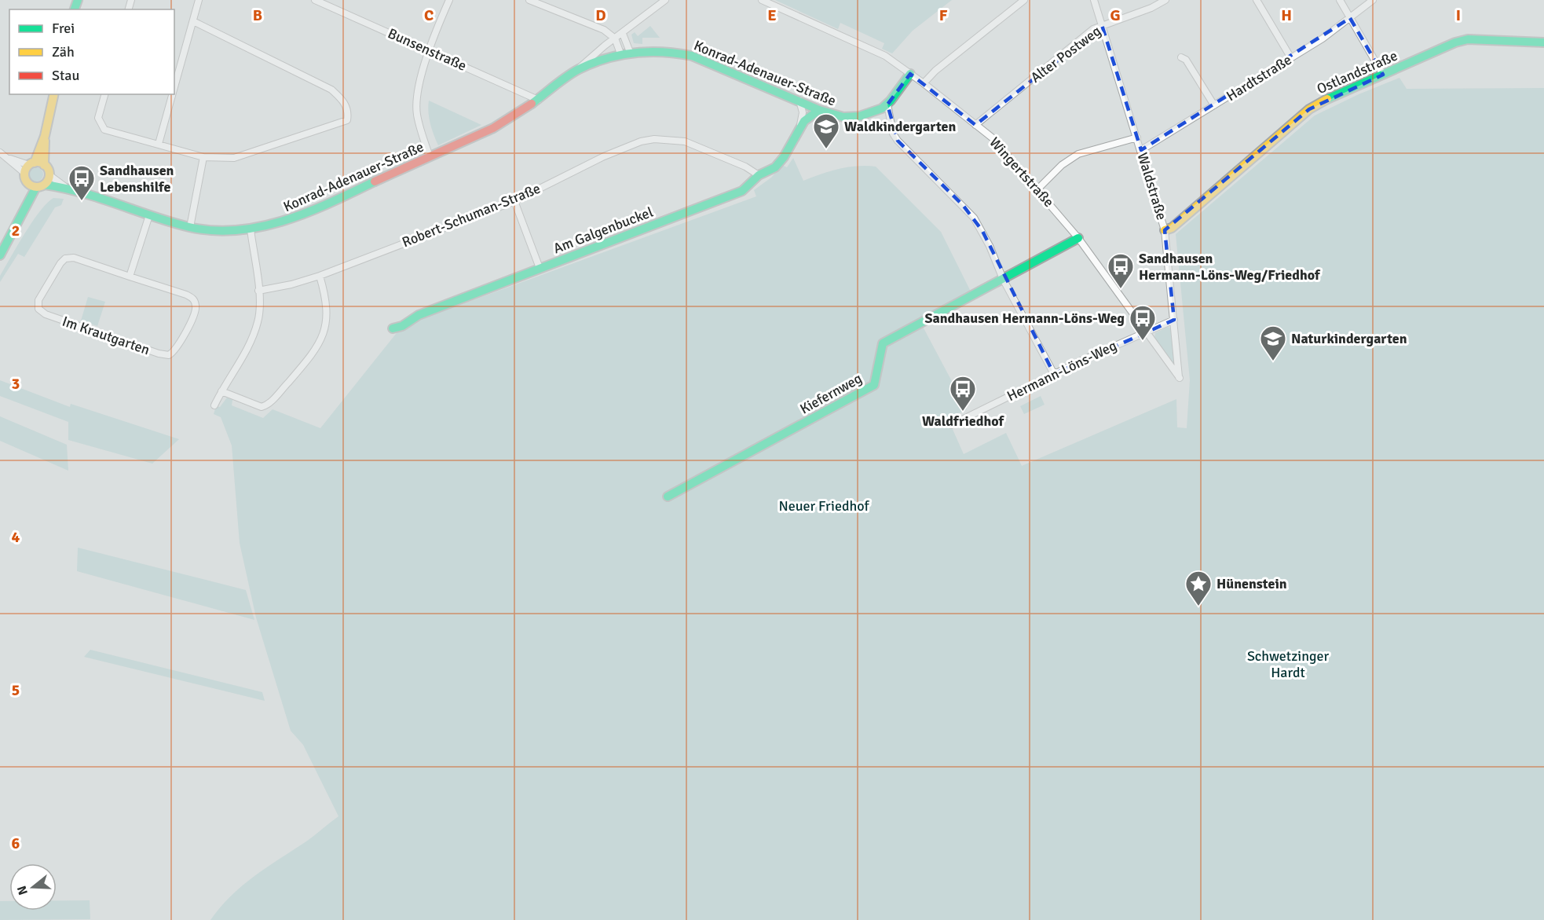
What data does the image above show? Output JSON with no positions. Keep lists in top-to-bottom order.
{
  "streets": {
    "street": [
      "Bunsenstraße",
      "Alter Postweg",
      "Ostlandstraße",
      "Konrad-Adenauer-Straße",
      "Hardtstraße",
      "Wingertstraße",
      "Waldstraße",
      "Robert-Schuman-Straße",
      "Am Galgenbuckel",
      "Im Krautgarten",
      "Hermann-Löns-Weg",
      "Kiefernweg"
    ]
  },
  "crossings": [
    ["Bunsenstraße", "Konrad-Adenauer-Straße"],
    ["Alter Postweg", "Wingertstraße"],
    ["Alter Postweg", "Waldstraße"],
    ["Ostlandstraße", "Waldstraße"],
    ["Konrad-Adenauer-Straße", "Am Galgenbuckel"],
    ["Hardtstraße", "Waldstraße"],
    ["Wingertstraße", "Waldstraße"],
    ["Wingertstraße", "Hermann-Löns-Weg"],
    ["Wingertstraße", "Kiefernweg"],
    ["Waldstraße", "Hermann-Löns-Weg"],
    ["Robert-Schuman-Straße", "Am Galgenbuckel"]
  ],
  "parks": ["Neuer Friedhof", "Schwetzinger Hardt"],
  "places": {
    "school or university": ["Waldkindergarten", "Naturkindergarten"],
    "bus stop": [
      "Sandhausen Lebenshilfe",
      "Sandhausen Hermann-Löns-Weg/Friedhof",
      "Sandhausen Hermann-Löns-Weg",
      "Waldfriedhof"
    ],
    "place": ["Hünenstein"]
  },
  "legend": ["Frei", "Zäh", "Stau"],
  "north": "left",
  "grid": {
    "columns": [
      "B",
      "C",
      "D",
      "E",
      "F",
      "G",
      "H",
      "I"
    ],
    "rows": [
      "2",
      "3",
      "4",
      "5",
      "6"
    ]
  }
}
